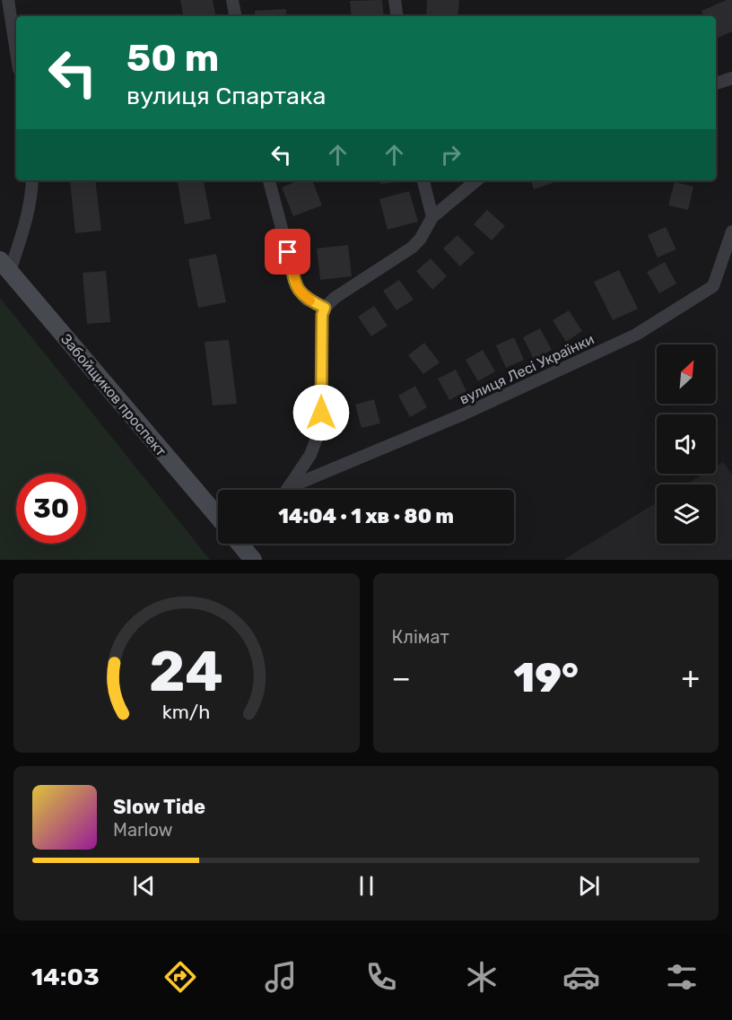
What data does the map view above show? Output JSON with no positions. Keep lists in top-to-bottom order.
{
  "streets": {
    "main road": ["Забойщиков проспект"],
    "street": ["вулиця Лесі Українки"]
  },
  "north": "top right",
  "page": {
    "turn": ["50 m", "вулиця Спартака"],
    "limit": "30",
    "trip": "14:04 · 1 хв · 80 m",
    "tile": "Клімат",
    "heat": ["−", "19°", "+"],
    "song": ["Slow Tide", "Marlow"],
    "tabs": "14:03",
    "gauge": ["24", "km/h"]
  }
}
